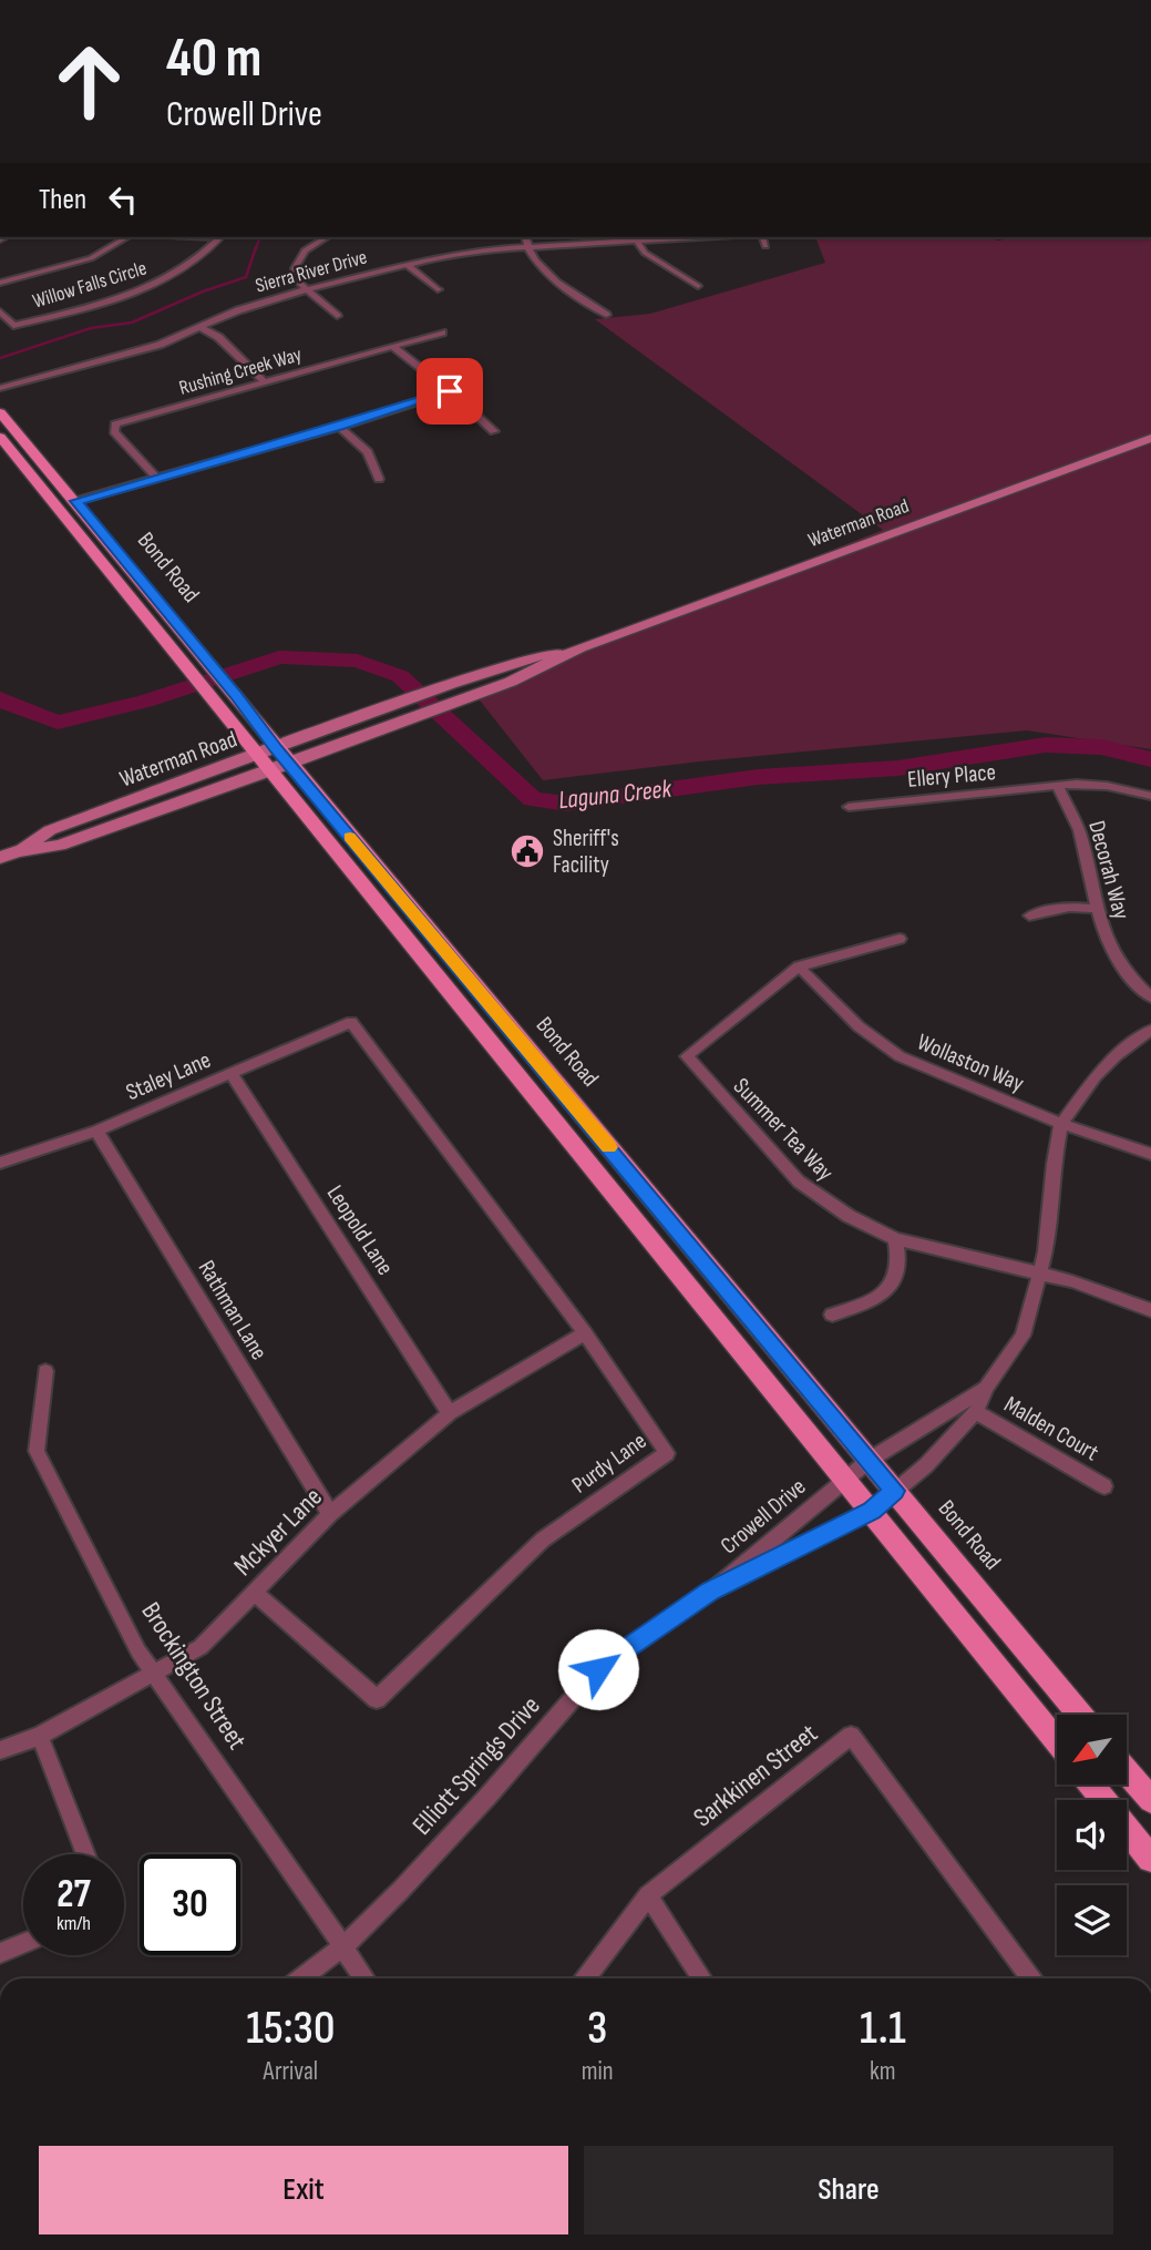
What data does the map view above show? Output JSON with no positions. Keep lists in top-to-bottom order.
{
  "streets": {
    "main road": ["Waterman Road", "Bond Road"],
    "street": [
      "Sierra River Drive",
      "Willow Falls Circle",
      "Rushing Creek Way",
      "Ellery Place",
      "Decorah Way",
      "Wollaston Way",
      "Staley Lane",
      "Summer Tea Way",
      "Leopold Lane",
      "Rathman Lane",
      "Malden Court",
      "Purdy Lane",
      "Crowell Drive",
      "Mckyer Lane",
      "Brockington Street",
      "Elliott Springs Drive",
      "Sarkkinen Street"
    ]
  },
  "crossings": [
    ["Waterman Road", "Bond Road"],
    ["Bond Road", "Crowell Drive"],
    ["Ellery Place", "Decorah Way"],
    ["Wollaston Way", "Summer Tea Way"],
    ["Wollaston Way", "Crowell Drive"],
    ["Staley Lane", "Leopold Lane"],
    ["Staley Lane", "Rathman Lane"],
    ["Staley Lane", "Purdy Lane"],
    ["Summer Tea Way", "Crowell Drive"],
    ["Leopold Lane", "Mckyer Lane"],
    ["Rathman Lane", "Mckyer Lane"],
    ["Malden Court", "Crowell Drive"],
    ["Purdy Lane", "Mckyer Lane"],
    ["Crowell Drive", "Elliott Springs Drive"],
    ["Mckyer Lane", "Brockington Street"],
    ["Brockington Street", "Elliott Springs Drive"]
  ],
  "water": ["Laguna Creek"],
  "places": {
    "public building": ["Sheriff's Facility"]
  },
  "north": "bottom left",
  "page": {
    "turn": ["40 m", "Crowell Drive"],
    "then": "Then",
    "speed": "27 km/h",
    "limit": "30",
    "eta": [
      "15:30",
      "Arrival",
      "3",
      "min",
      "1.1",
      "km"
    ],
    "buttons": ["Exit", "Share"]
  }
}
